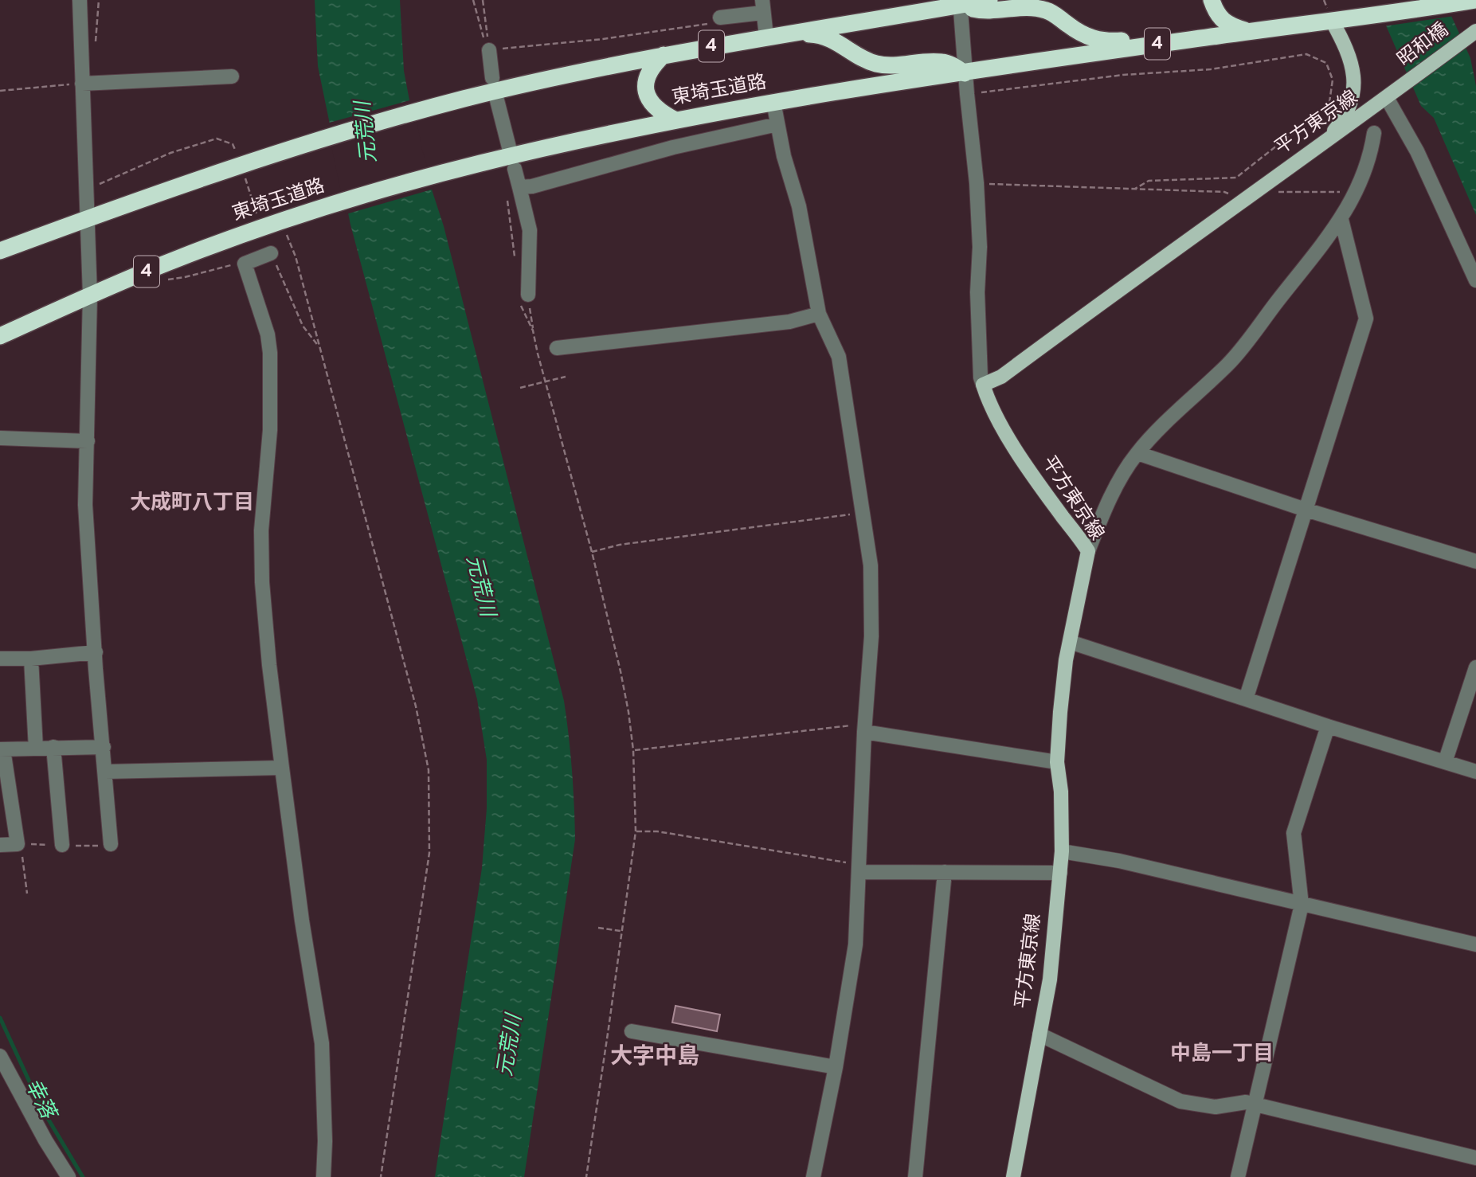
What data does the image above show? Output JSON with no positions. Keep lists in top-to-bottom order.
{
  "streets": {
    "highway": ["4", "東埼玉道路"],
    "main road": ["昭和橋", "平方東京線"]
  },
  "crossings": [
    ["4", "東埼玉道路"],
    ["昭和橋", "平方東京線"]
  ],
  "districts": ["大成町八丁目", "中島一丁目", "大字中島"],
  "water": ["元荒川", "幸落"]
}
